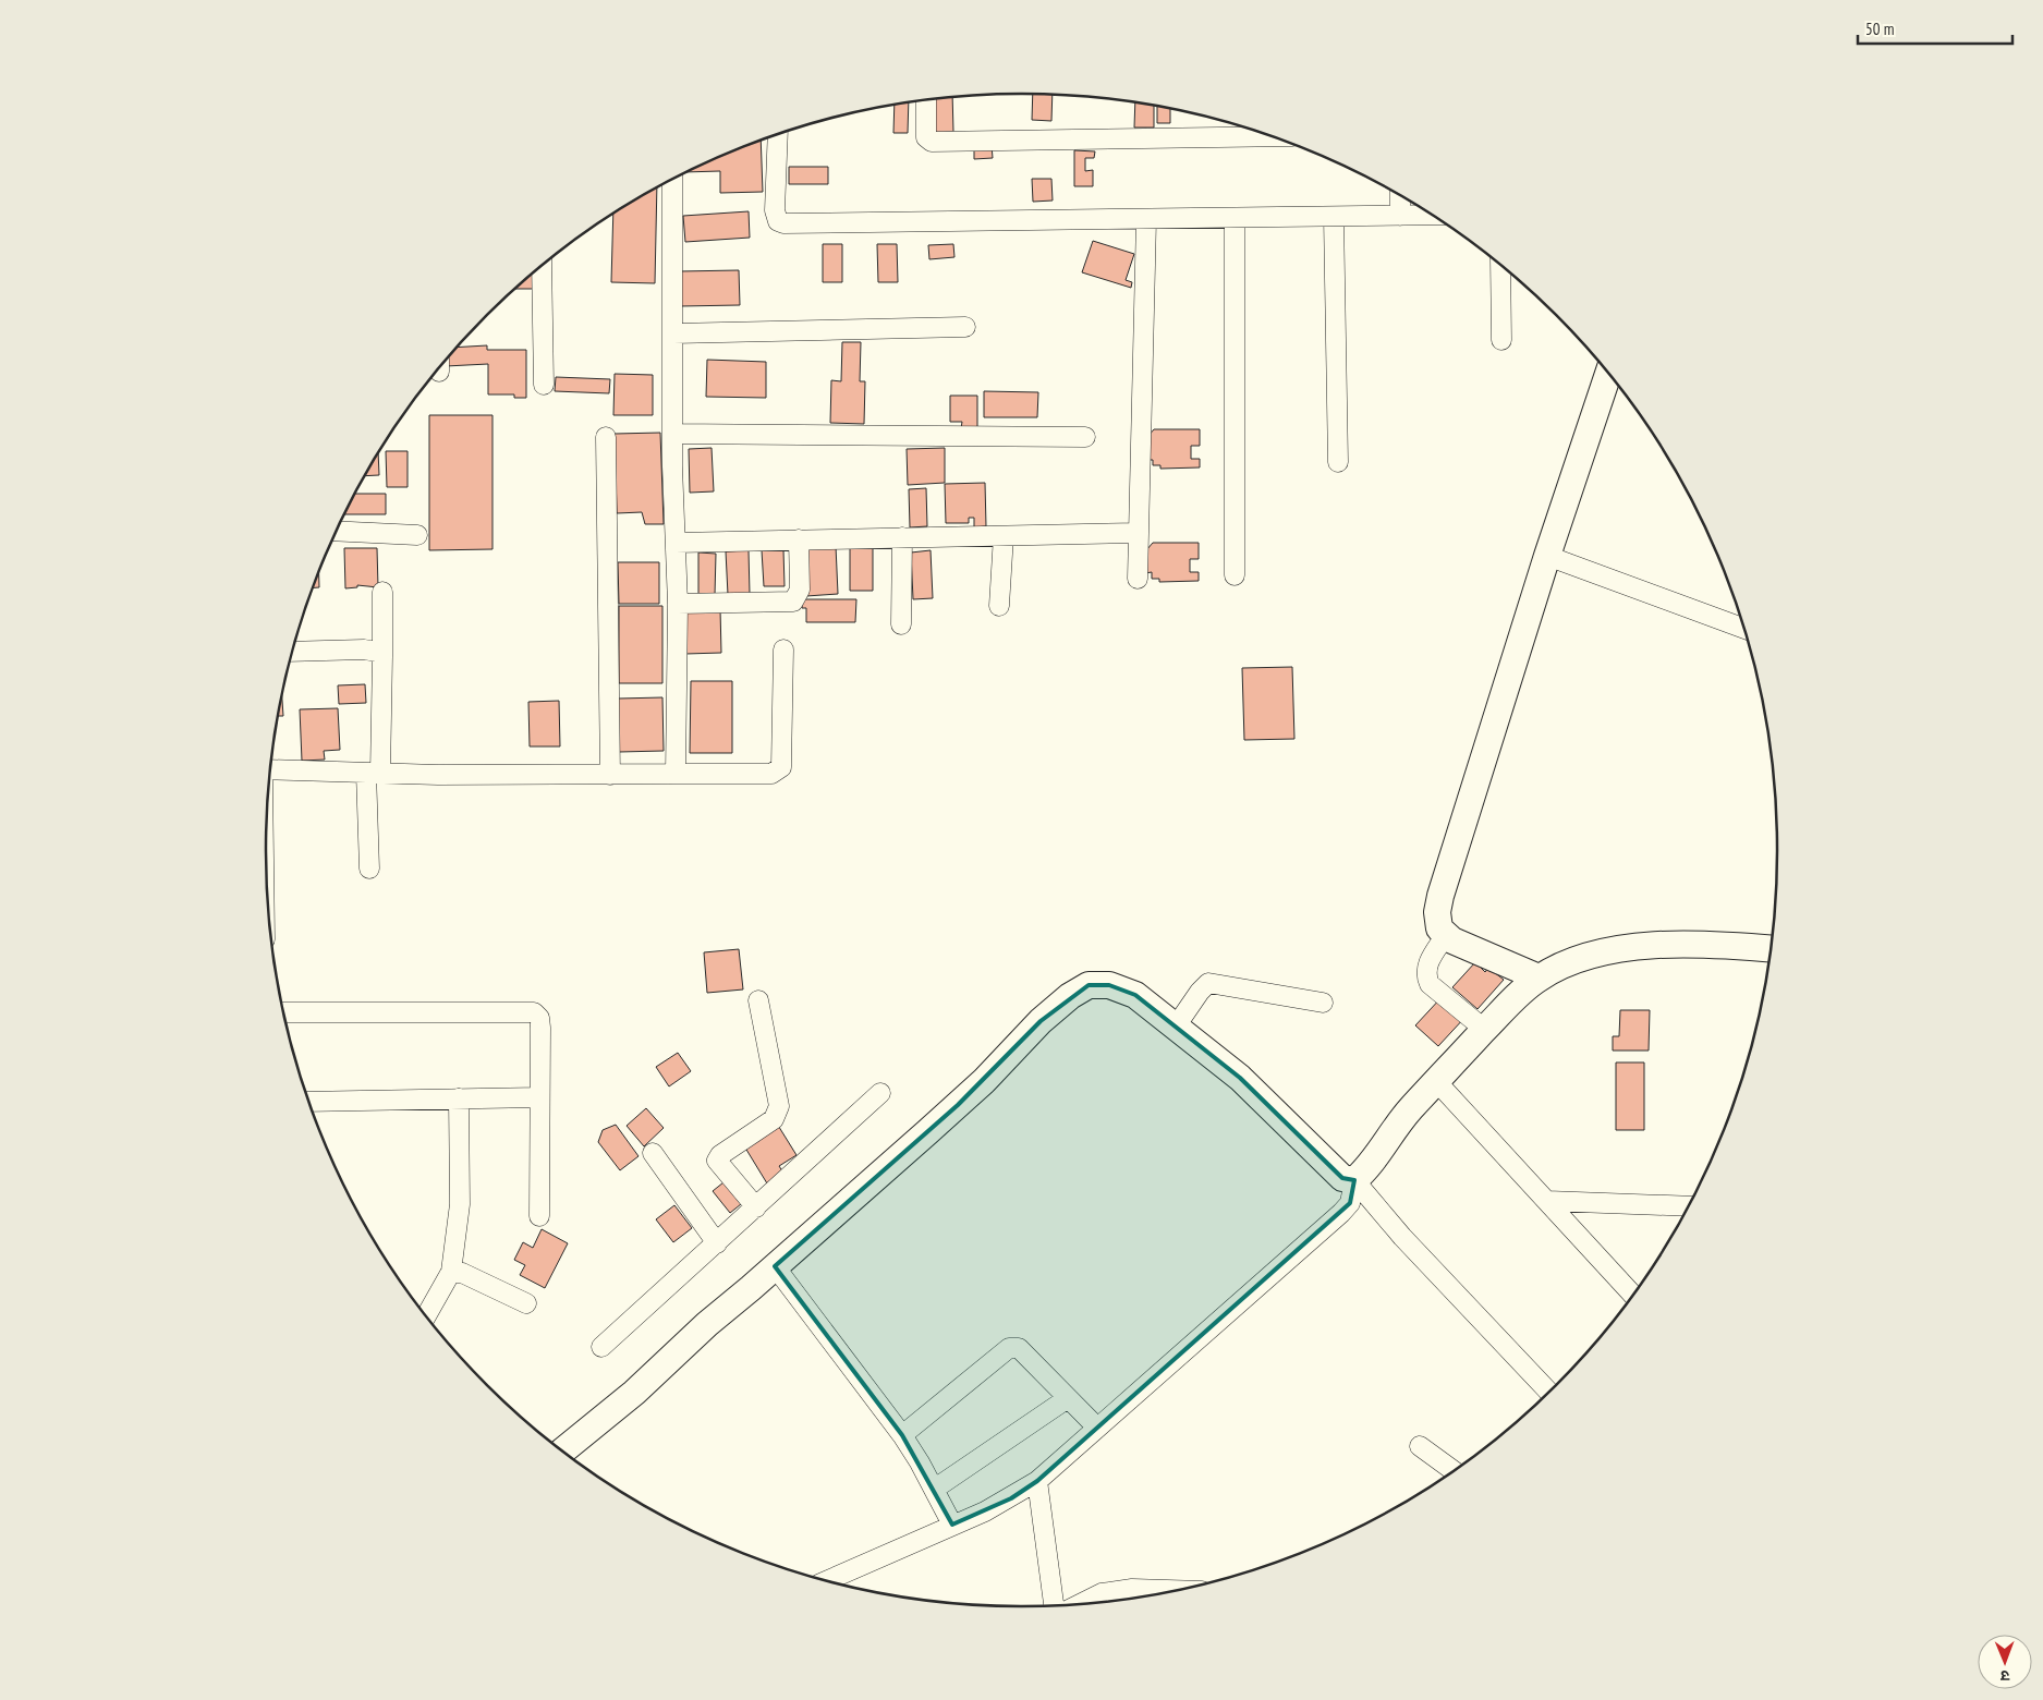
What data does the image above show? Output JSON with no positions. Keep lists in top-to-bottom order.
{
  "scale_bar": "50 m",
  "north": "bottom"
}
